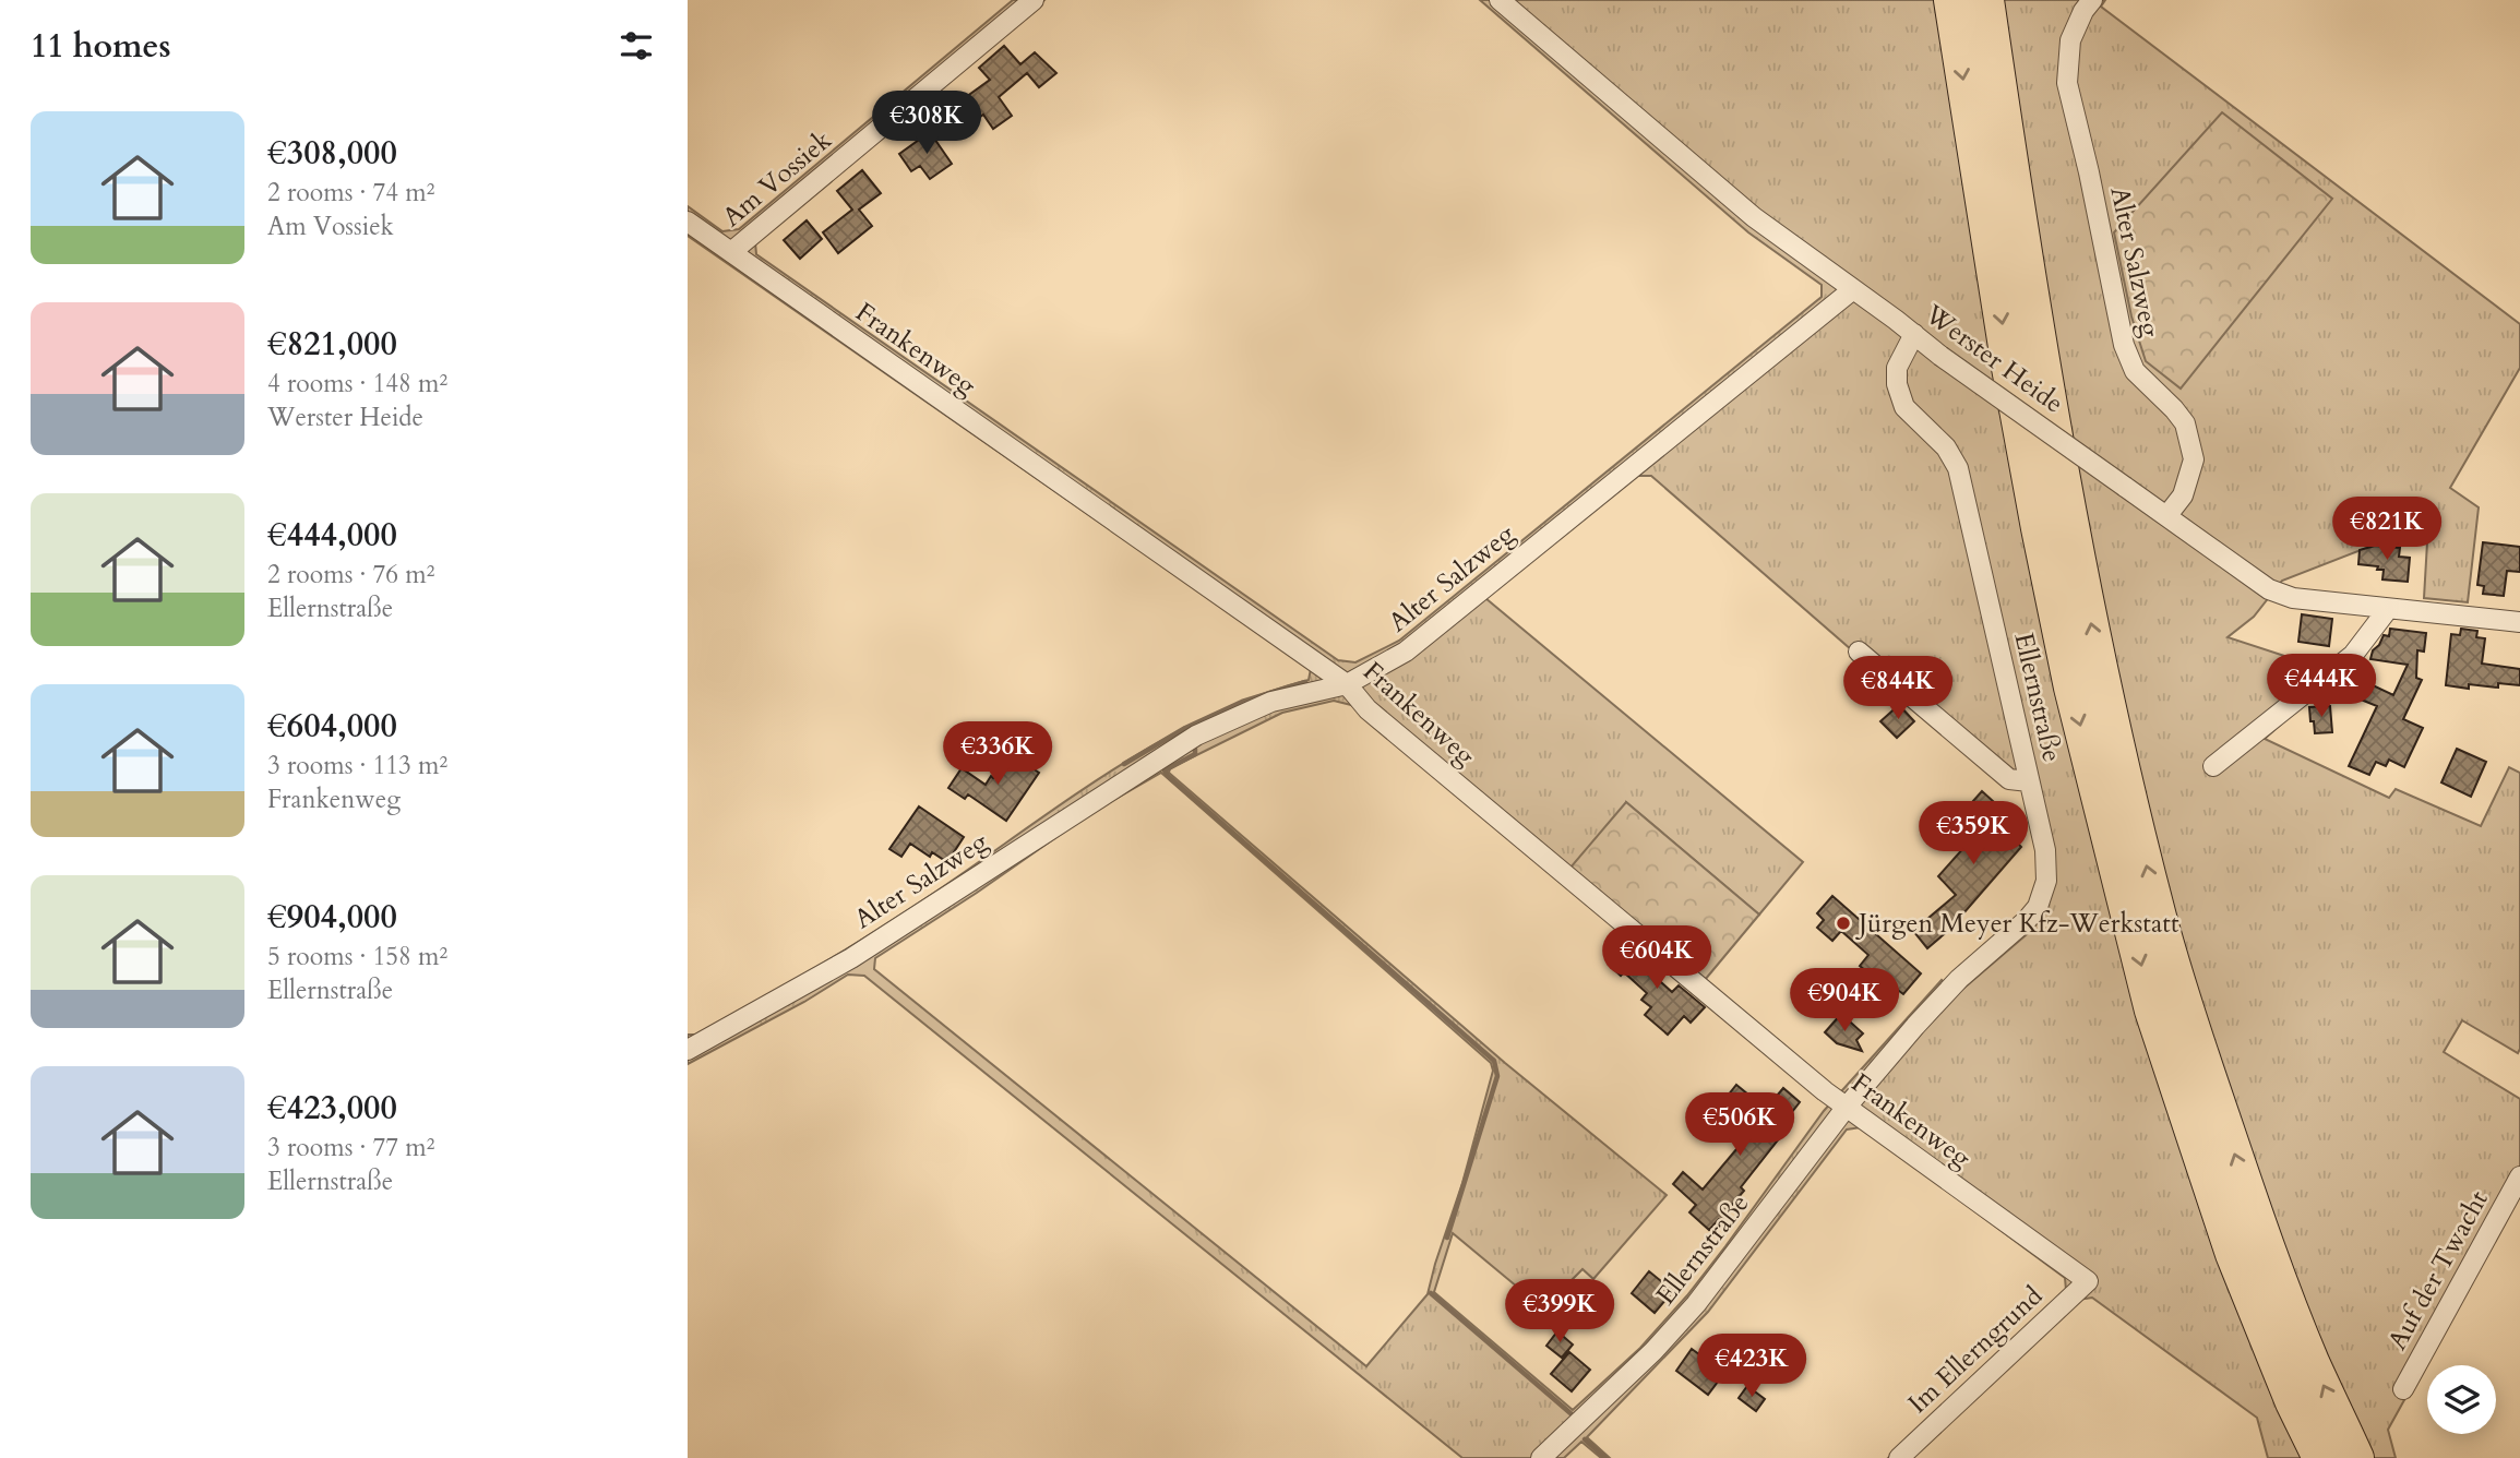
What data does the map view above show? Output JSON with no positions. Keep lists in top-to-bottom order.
{
  "streets": {
    "street": [
      "Am Vossiek",
      "Alter Salzweg",
      "Frankenweg",
      "Werster Heide",
      "Ellernstraße",
      "Auf der Twacht",
      "Im Ellerngrund"
    ]
  },
  "crossings": [
    ["Am Vossiek", "Frankenweg"],
    ["Alter Salzweg", "Frankenweg"],
    ["Alter Salzweg", "Werster Heide"],
    ["Frankenweg", "Ellernstraße"],
    ["Frankenweg", "Im Ellerngrund"],
    ["Werster Heide", "Ellernstraße"]
  ],
  "places": ["Jürgen Meyer Kfz-Werkstatt"],
  "page": {
    "heading": "11 homes",
    "price": [
      "€308K",
      "€821K",
      "€444K",
      "€844K",
      "€336K",
      "€359K",
      "€604K",
      "€904K",
      "€506K",
      "€399K",
      "€423K"
    ],
    "list": [
      {
        "name": "€308,000",
        "note": "2 rooms · 74 m² · Am Vossiek"
      },
      {
        "name": "€821,000",
        "note": "4 rooms · 148 m² · Werster Heide"
      },
      {
        "name": "€444,000",
        "note": "2 rooms · 76 m² · Ellernstraße"
      },
      {
        "name": "€604,000",
        "note": "3 rooms · 113 m² · Frankenweg"
      },
      {
        "name": "€904,000",
        "note": "5 rooms · 158 m² · Ellernstraße"
      },
      {
        "name": "€423,000",
        "note": "3 rooms · 77 m² · Ellernstraße"
      }
    ]
  }
}
